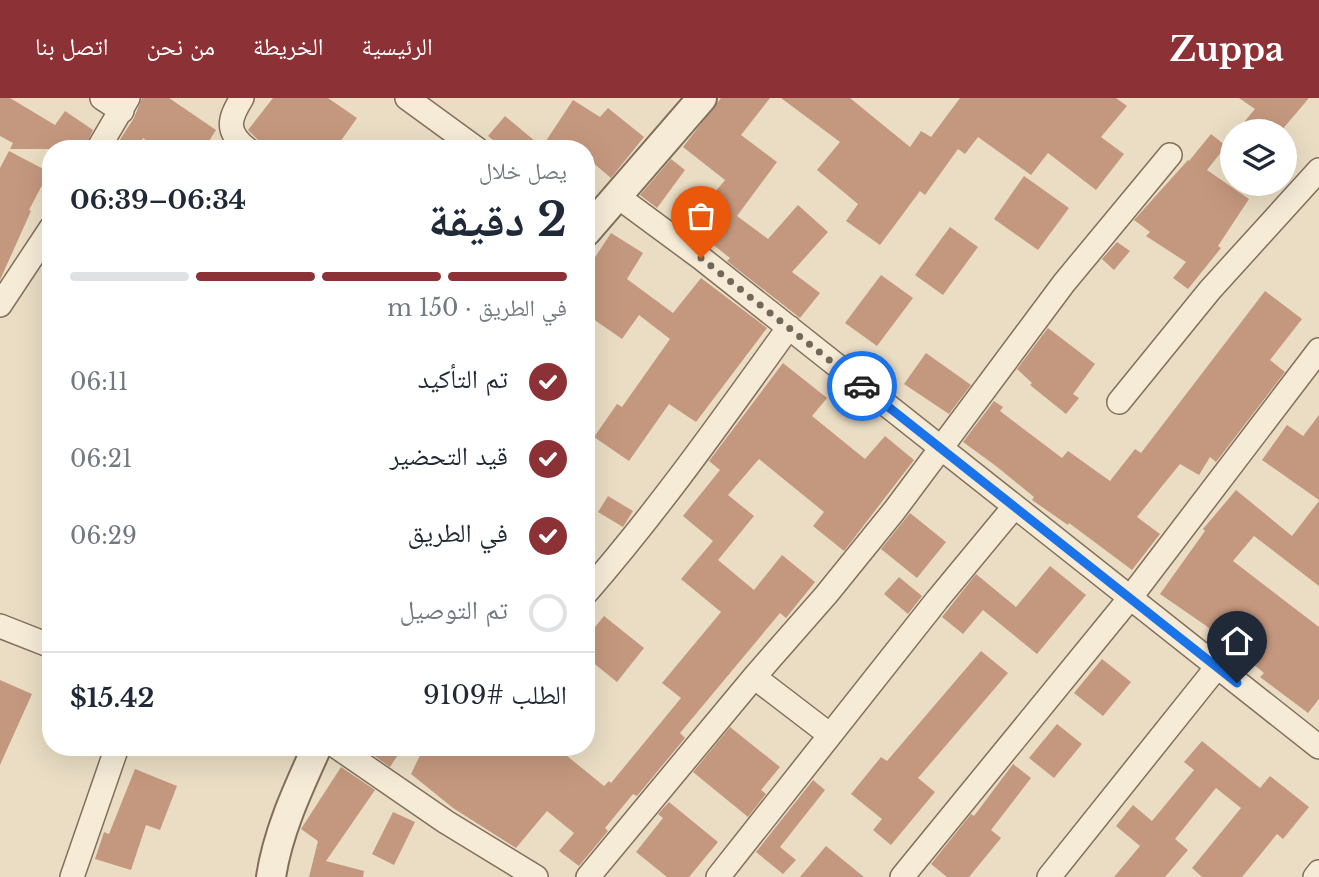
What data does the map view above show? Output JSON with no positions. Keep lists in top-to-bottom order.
{
  "page": {
    "header": "Zuppa",
    "nav": [
      "الرئيسية",
      "الخريطة",
      "من نحن",
      "اتصل بنا"
    ],
    "heading": ["2 دقيقة", "يصل خلال", "06:34–06:39"],
    "panel": ["الطلب #9109", "$15.42"],
    "bar": "في الطريق · 150 m",
    "list": [
      ["تم التأكيد", "06:11"],
      ["قيد التحضير", "06:21"],
      ["في الطريق", "06:29"],
      "تم التوصيل"
    ]
  }
}
